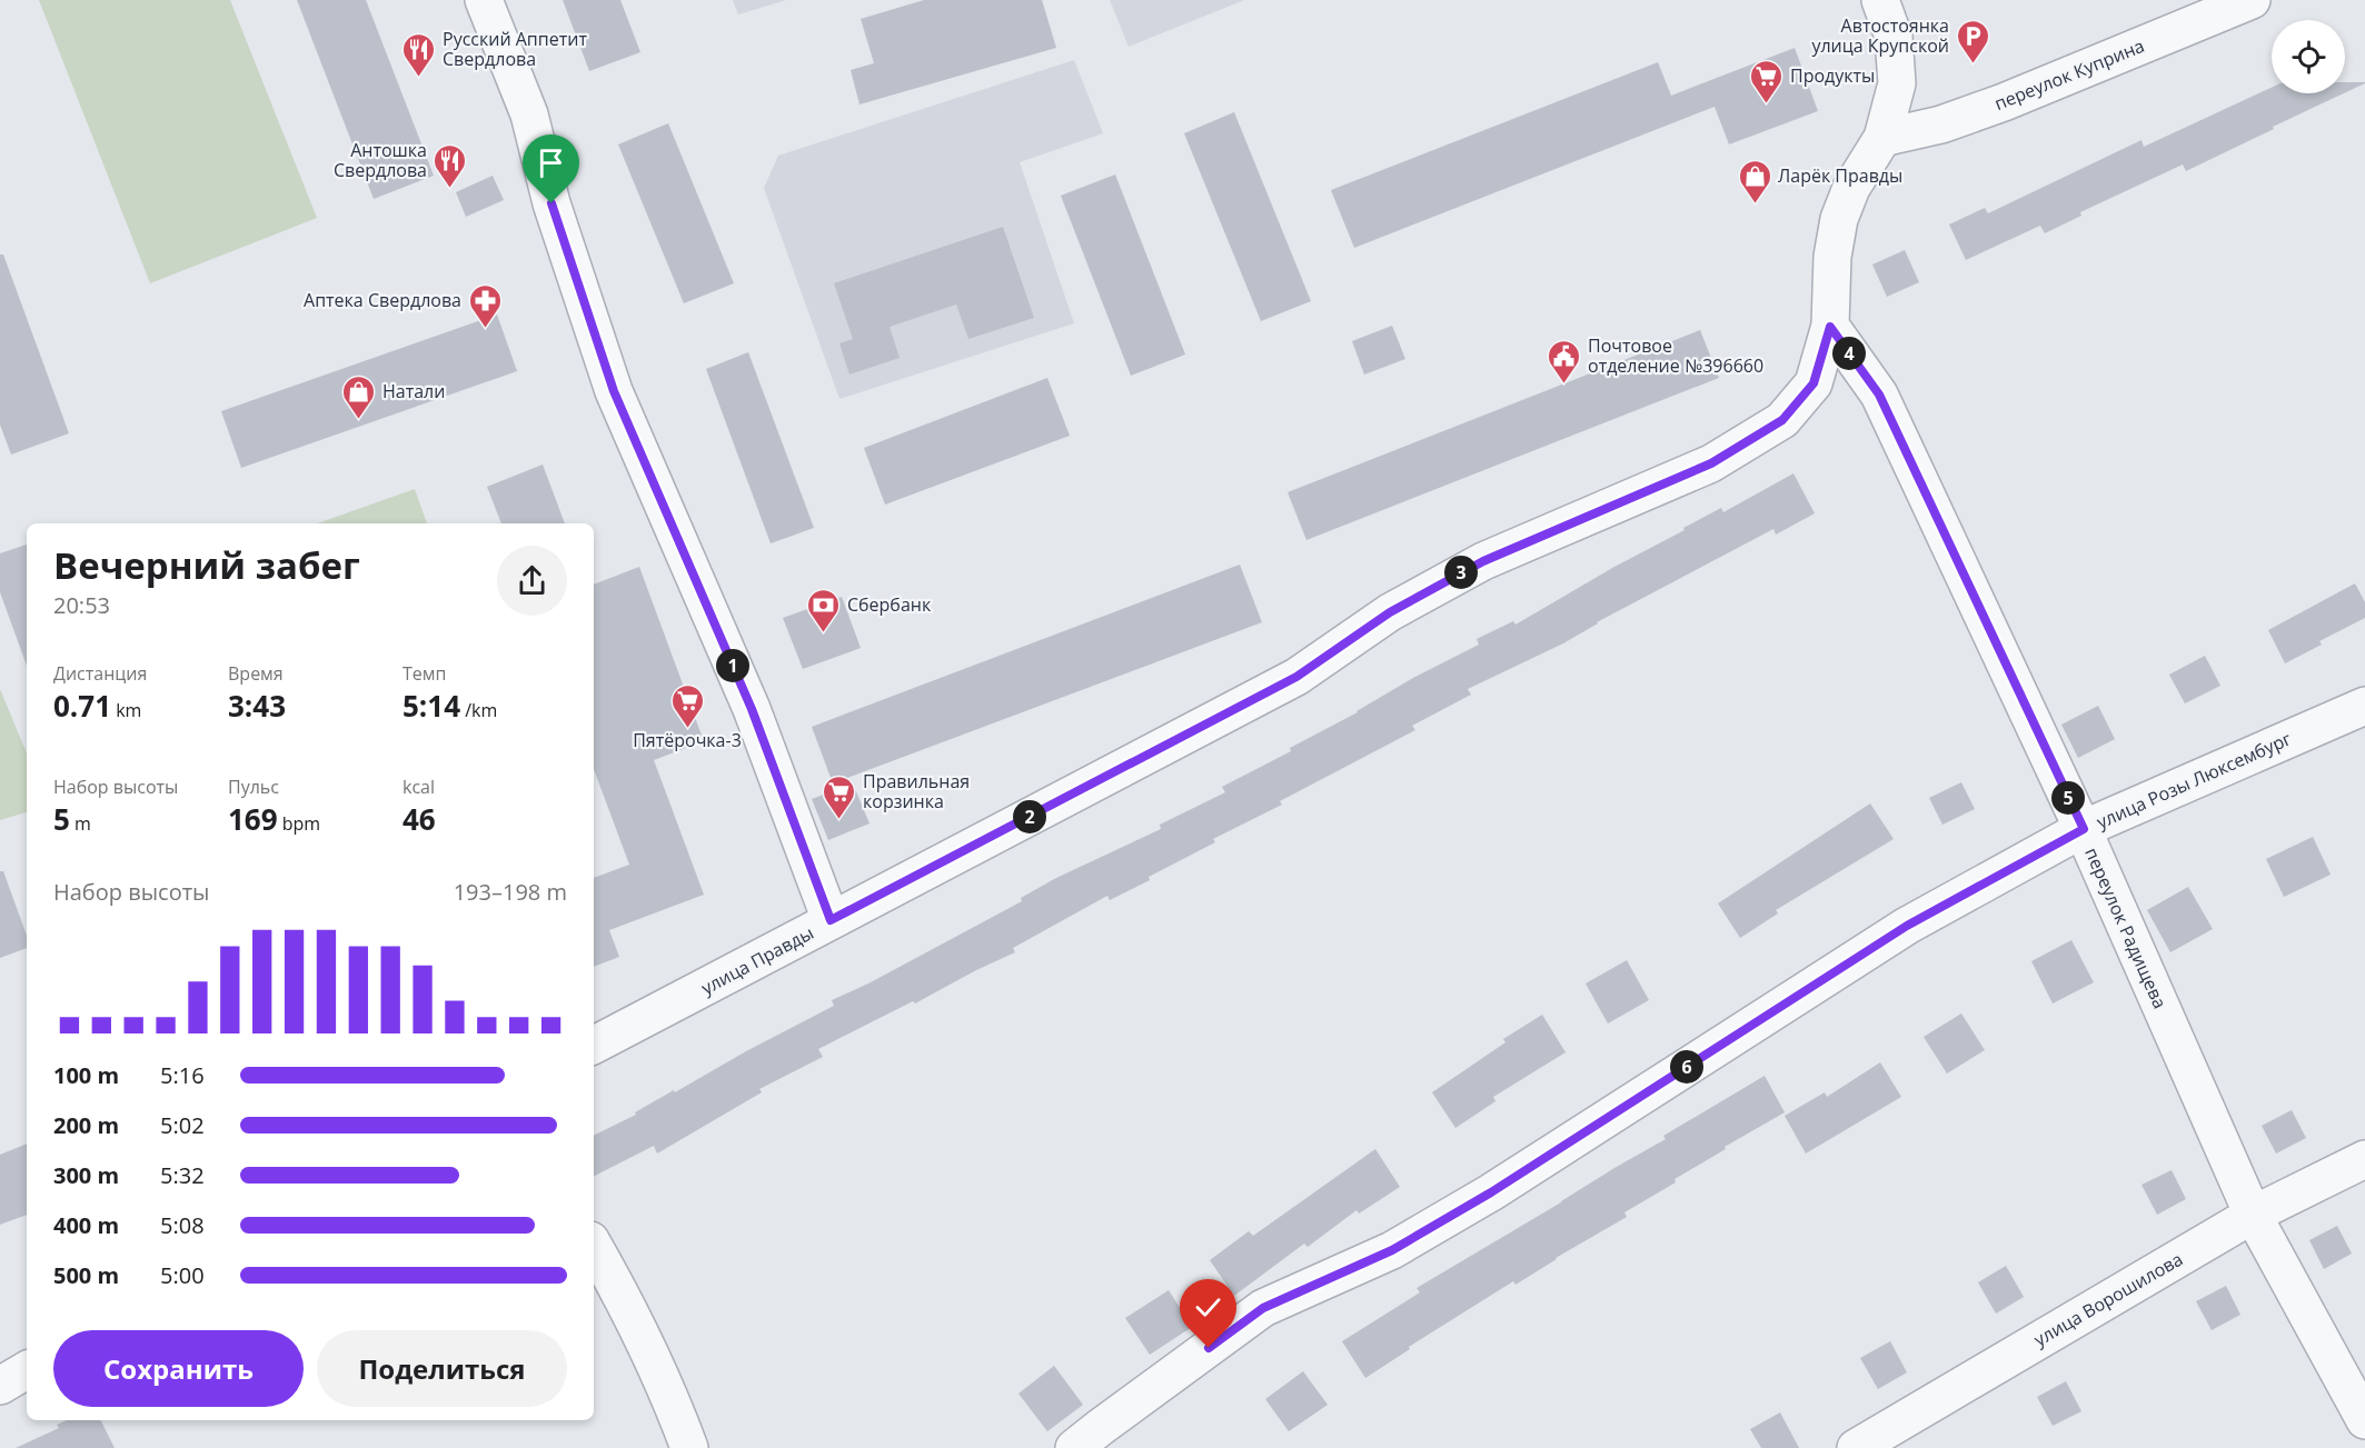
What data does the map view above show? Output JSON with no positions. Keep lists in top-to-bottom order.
{
  "streets": {
    "street": [
      "переулок Куприна",
      "улица Розы Люксембург",
      "переулок Радищева",
      "улица Правды",
      "улица Ворошилова"
    ]
  },
  "crossings": [
    ["переулок Куприна", "улица Правды"],
    ["улица Розы Люксембург", "переулок Радищева"],
    ["переулок Радищева", "улица Правды"],
    ["переулок Радищева", "улица Ворошилова"]
  ],
  "places": {
    "parking": ["Автостоянка улица Крупской"],
    "restaurant": ["Русский Аппетит Свердлова", "Антошка Свердлова"],
    "supermarket": ["Продукты", "Пятёрочка-3", "Правильная корзинка"],
    "shop": ["Ларёк Правды", "Натали"],
    "pharmacy": ["Аптека Свердлова"],
    "public building": ["Почтовое отделение №396660"],
    "bank": ["Сбербанк"]
  },
  "page": {
    "pins": [
      "4",
      "3",
      "1",
      "5",
      "2",
      "6"
    ],
    "heading": ["Вечерний забег", "20:53"],
    "stats": [
      ["Дистанция", "0.71 km"],
      ["Время", "3:43"],
      ["Темп", "5:14 /km"],
      ["Набор высоты", "5 m"],
      ["Пульс", "169 bpm"],
      ["kcal", "46"]
    ],
    "chart": ["Набор высоты", "193–198 m"],
    "list": [
      {
        "name": "100 m",
        "note": "5:16"
      },
      {
        "name": "200 m",
        "note": "5:02"
      },
      {
        "name": "300 m",
        "note": "5:32"
      },
      {
        "name": "400 m",
        "note": "5:08"
      },
      {
        "name": "500 m",
        "note": "5:00"
      }
    ],
    "buttons": ["Сохранить", "Поделиться"]
  }
}
